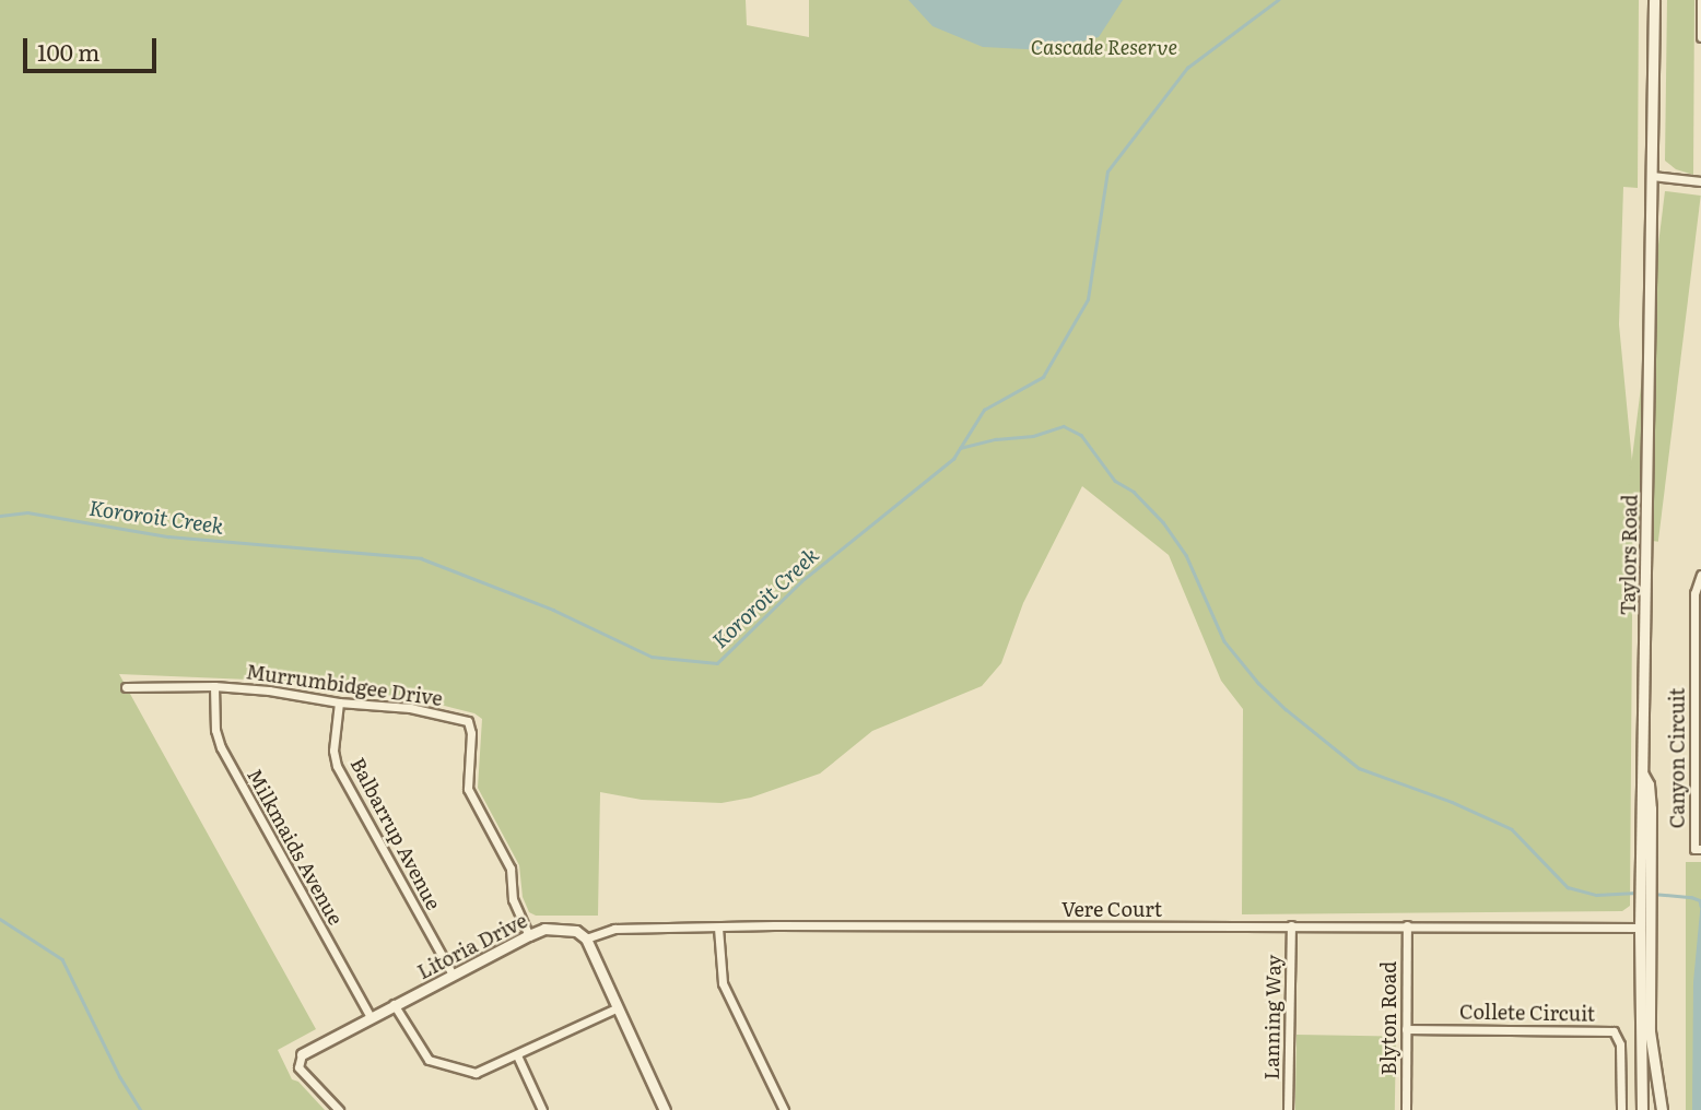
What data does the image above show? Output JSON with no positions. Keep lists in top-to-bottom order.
{
  "streets": {
    "street": [
      "Taylors Road",
      "Murrumbidgee Drive",
      "Canyon Circuit",
      "Balbarrup Avenue",
      "Milkmaids Avenue",
      "Vere Court",
      "Litoria Drive",
      "Collete Circuit",
      "Lanning Way",
      "Blyton Road"
    ]
  },
  "crossings": [
    ["Taylors Road", "Vere Court"],
    ["Murrumbidgee Drive", "Balbarrup Avenue"],
    ["Murrumbidgee Drive", "Milkmaids Avenue"],
    ["Murrumbidgee Drive", "Litoria Drive"],
    ["Balbarrup Avenue", "Litoria Drive"],
    ["Milkmaids Avenue", "Litoria Drive"],
    ["Vere Court", "Litoria Drive"],
    ["Vere Court", "Lanning Way"],
    ["Vere Court", "Blyton Road"],
    ["Collete Circuit", "Blyton Road"]
  ],
  "water": ["Kororoit Creek"],
  "parks": ["Cascade Reserve"],
  "scale_bar": "100 m"
}
